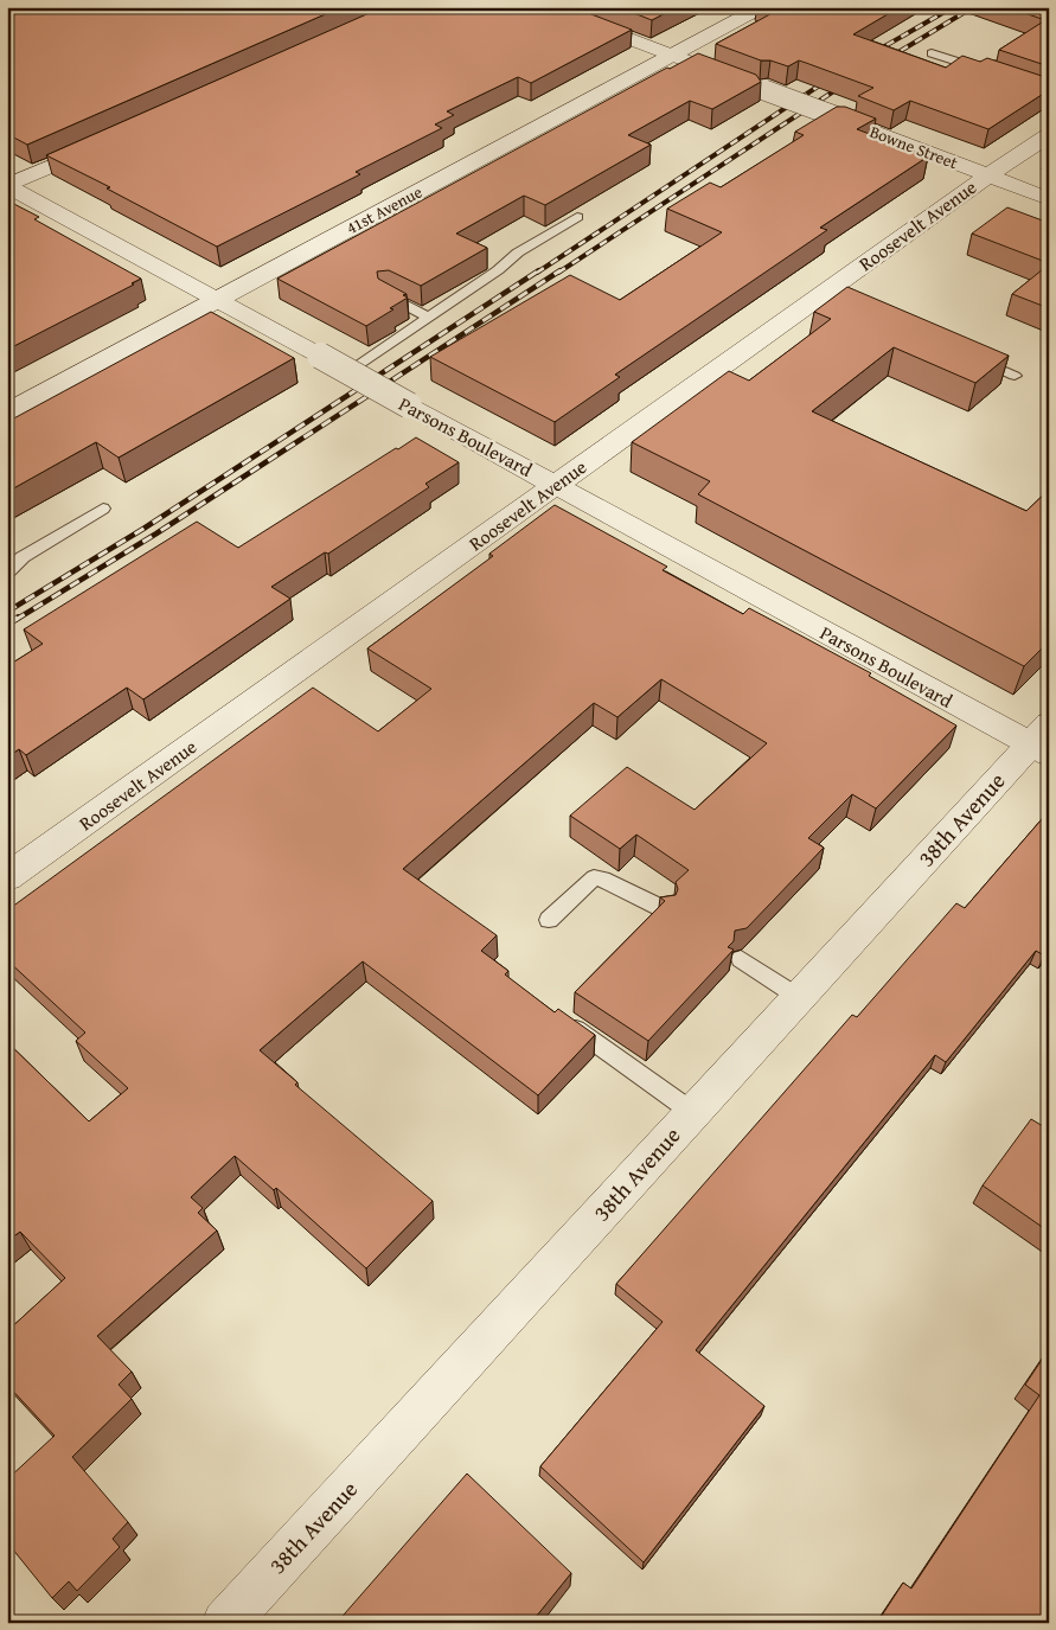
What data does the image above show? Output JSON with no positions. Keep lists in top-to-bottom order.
{
  "streets": {
    "street": [
      "Bowne Street",
      "41st Avenue",
      "Roosevelt Avenue",
      "Parsons Boulevard",
      "38th Avenue"
    ]
  },
  "crossings": [
    ["Bowne Street", "41st Avenue"],
    ["Bowne Street", "Roosevelt Avenue"],
    ["41st Avenue", "Parsons Boulevard"],
    ["Roosevelt Avenue", "Parsons Boulevard"],
    ["Parsons Boulevard", "38th Avenue"]
  ]
}
